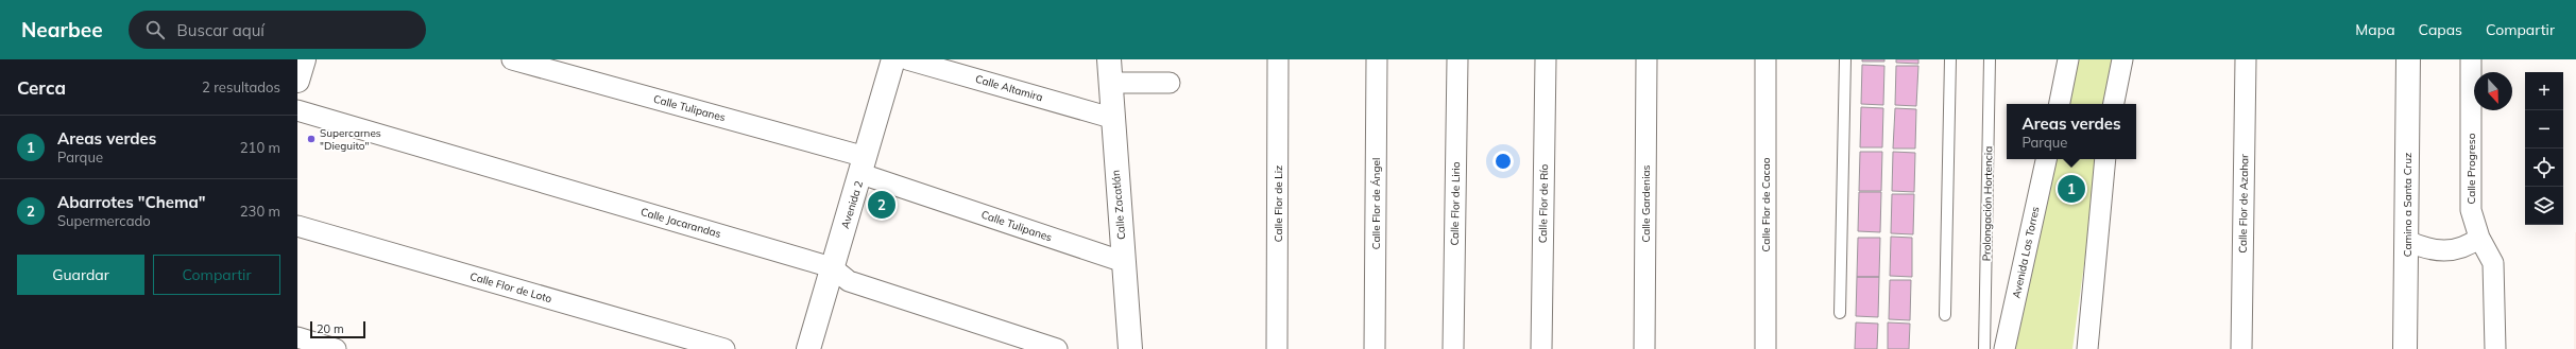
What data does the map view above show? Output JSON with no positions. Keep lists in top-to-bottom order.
{
  "streets": {
    "street": [
      "Calle Altamira",
      "Calle Tulipanes",
      "Calle Progreso",
      "Calle Flor de Liz",
      "Calle Flor de Ángel",
      "Calle Flor de Lirio",
      "Calle Flor de Río",
      "Calle Gardenias",
      "Calle Flor de Azahar",
      "Avenida 2",
      "Calle Zacatlán",
      "Calle Flor de Cacao",
      "Camino a Santa Cruz",
      "Calle Jacarandas",
      "Avenida Las Torres",
      "Calle Flor de Loto"
    ],
    "lane": ["Prolongación Hortencia"]
  },
  "crossings": [
    ["Calle Altamira", "Calle Zacatlán"],
    ["Calle Tulipanes", "Avenida 2"],
    ["Calle Tulipanes", "Calle Zacatlán"],
    ["Avenida 2", "Calle Jacarandas"]
  ],
  "places": ["Supercarnes \"Dieguito\""],
  "scale_bar": "20 m",
  "north": "bottom",
  "page": {
    "header": "Nearbee",
    "search": "Buscar aquí",
    "nav": ["Mapa", "Capas", "Compartir"],
    "heading": ["Cerca", "2 resultados"],
    "map_buttons": ["+", "−"],
    "popup": ["Areas verdes", "Parque"],
    "list": [
      {
        "mark": "1",
        "name": "Areas verdes",
        "note": "Parque",
        "value": "210 m"
      },
      {
        "mark": "2",
        "name": "Abarrotes \"Chema\"",
        "note": "Supermercado",
        "value": "230 m"
      }
    ],
    "pins": ["1", "2"],
    "buttons": ["Guardar", "Compartir"],
    "scale": "20 m"
  }
}
